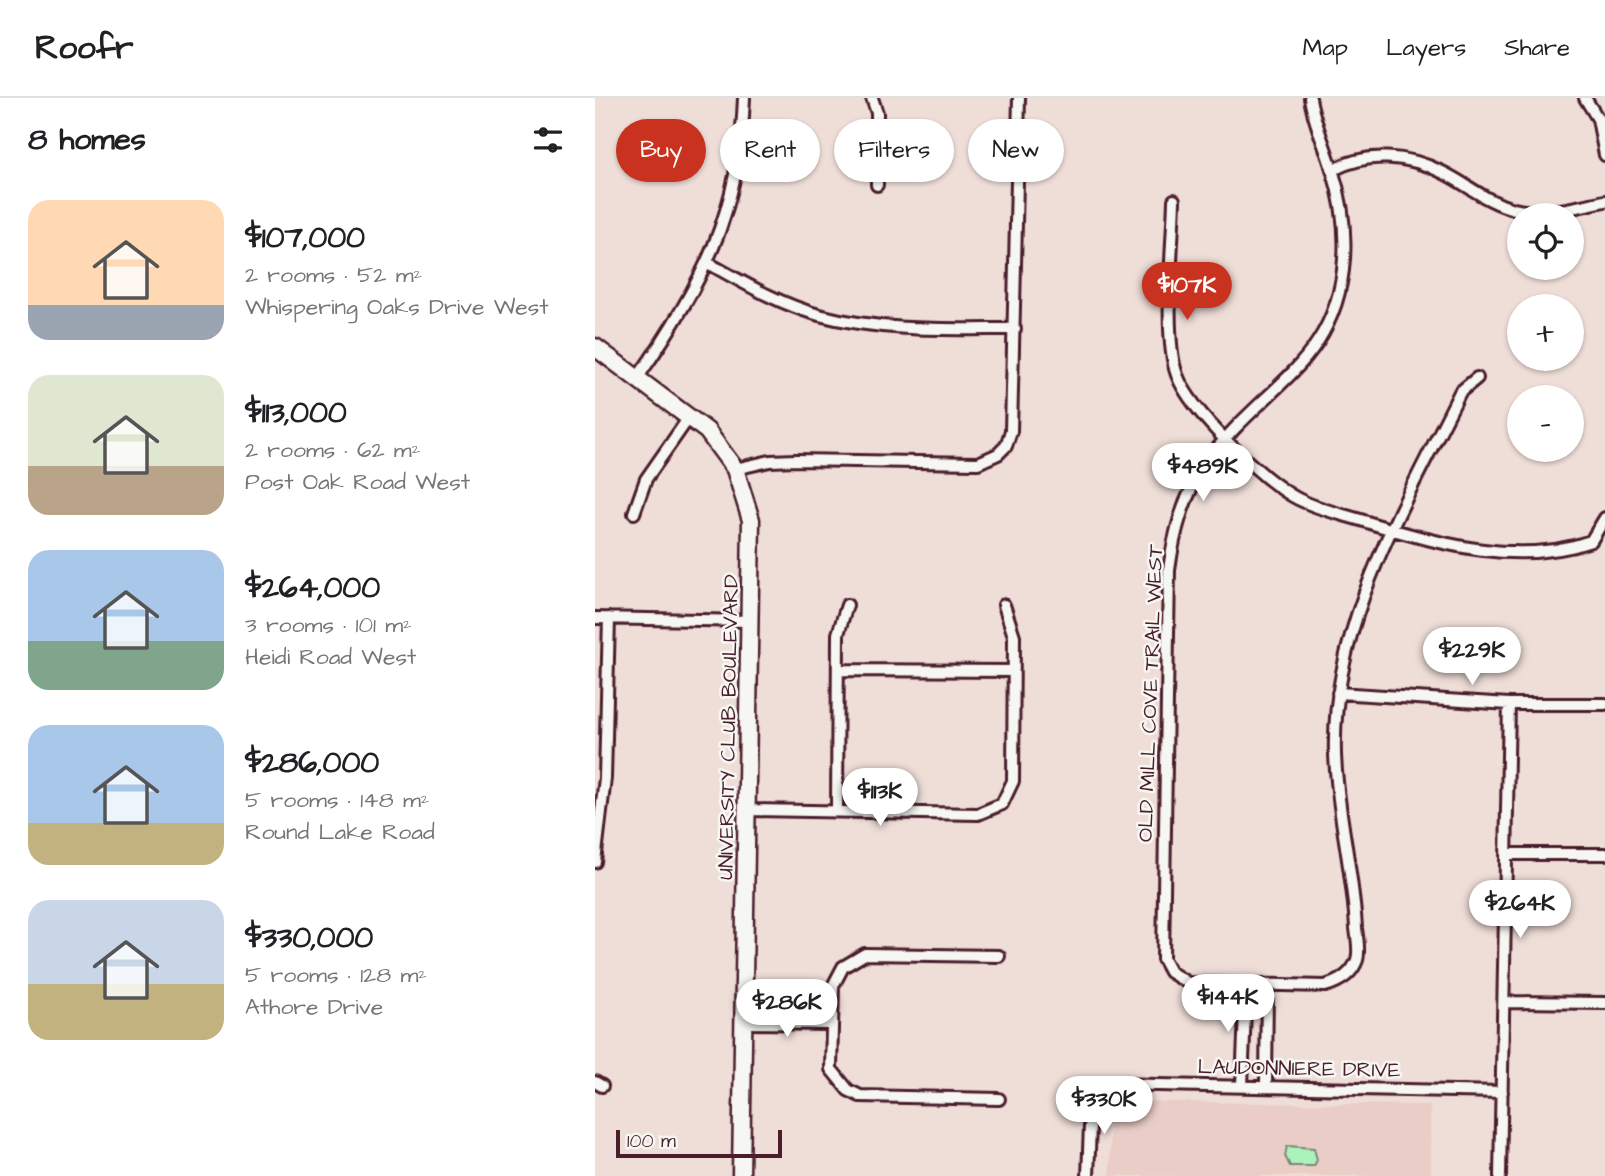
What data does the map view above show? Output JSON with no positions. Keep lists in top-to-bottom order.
{
  "streets": {
    "street": ["OLD MILL COVE TRAIL WEST", "UNIVERSITY CLUB BOULEVARD", "LAUDONNIERE DRIVE"]
  },
  "scale_bar": "100 m",
  "page": {
    "header": "Roofr",
    "nav": ["Map", "Layers", "Share"],
    "heading": "8 homes",
    "chip": [
      "Buy",
      "Rent",
      "Filters",
      "New"
    ],
    "list": [
      {
        "name": "$107,000",
        "note": "2 rooms · 52 m² · Whispering Oaks Drive West"
      },
      {
        "name": "$113,000",
        "note": "2 rooms · 62 m² · Post Oak Road West"
      },
      {
        "name": "$264,000",
        "note": "3 rooms · 101 m² · Heidi Road West"
      },
      {
        "name": "$286,000",
        "note": "5 rooms · 148 m² · Round Lake Road"
      },
      {
        "name": "$330,000",
        "note": "5 rooms · 128 m² · Athore Drive"
      }
    ],
    "map_buttons": ["+", "−"],
    "price": [
      "$107K",
      "$489K",
      "$229K",
      "$113K",
      "$264K",
      "$144K",
      "$286K",
      "$330K"
    ],
    "scale": "100 m"
  }
}
